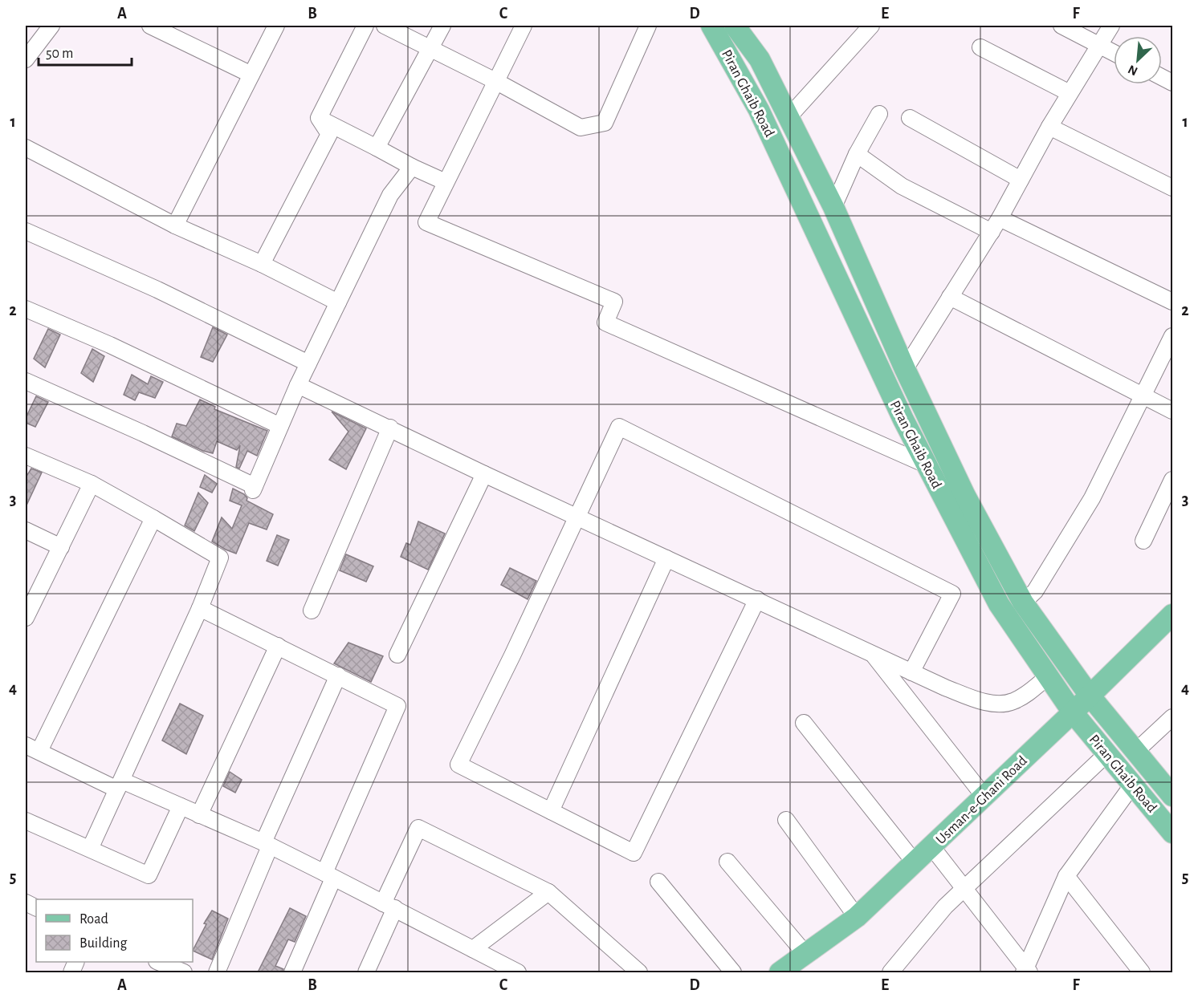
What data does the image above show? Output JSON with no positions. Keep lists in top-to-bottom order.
{
  "streets": {
    "main road": ["Piran Ghaib Road", "Usman-e-Ghani Road"]
  },
  "crossings": [
    ["Piran Ghaib Road", "Usman-e-Ghani Road"]
  ],
  "legend": ["Road", "Building"],
  "scale_bar": "50 m",
  "north": "bottom left",
  "grid": {
    "columns": [
      "A",
      "B",
      "C",
      "D",
      "E",
      "F"
    ],
    "rows": [
      "1",
      "2",
      "3",
      "4",
      "5"
    ]
  }
}
